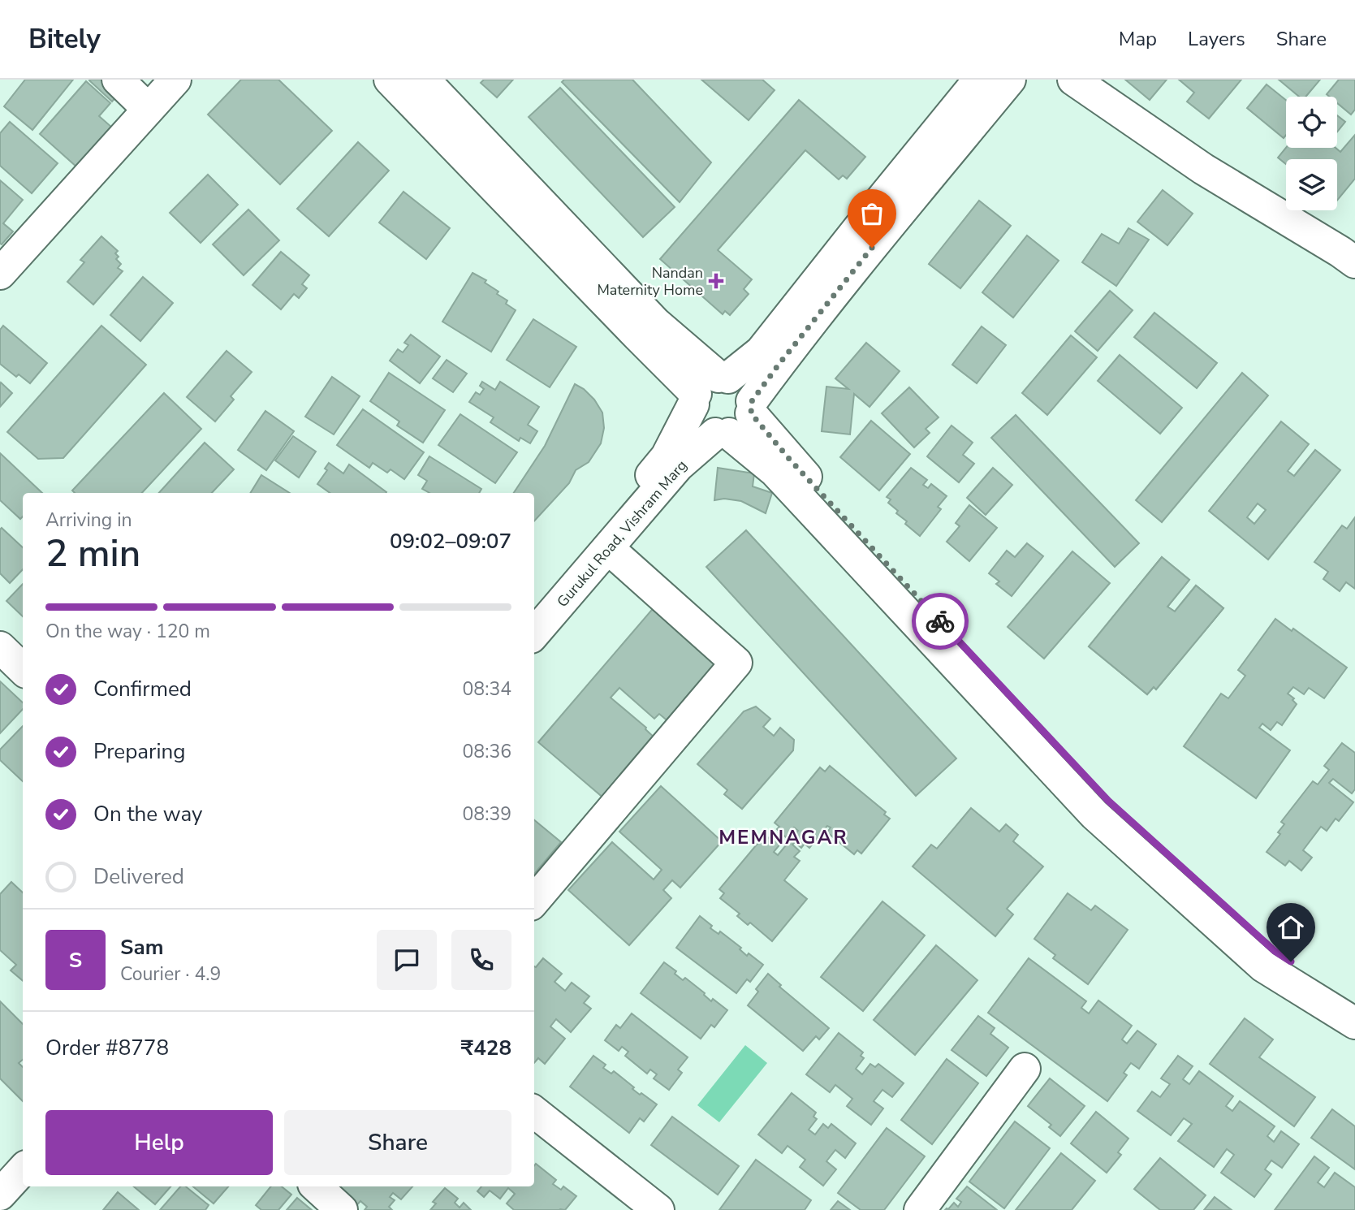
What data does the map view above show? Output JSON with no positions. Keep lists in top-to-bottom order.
{
  "streets": {
    "street": ["Gurukul Road, Vishram Marg"]
  },
  "districts": ["MEMNAGAR"],
  "places": {
    "health": ["Nandan Maternity Home"]
  },
  "page": {
    "header": "Bitely",
    "nav": ["Map", "Layers", "Share"],
    "heading": ["2 min", "Arriving in", "09:02–09:07"],
    "panel": [
      "Sam",
      "Courier · 4.9",
      "Order #8778",
      "₹428"
    ],
    "bar": "On the way · 120 m",
    "list": [
      ["Confirmed", "08:34"],
      ["Preparing", "08:36"],
      ["On the way", "08:39"],
      "Delivered"
    ],
    "round": "S",
    "buttons": ["Help", "Share"]
  }
}
